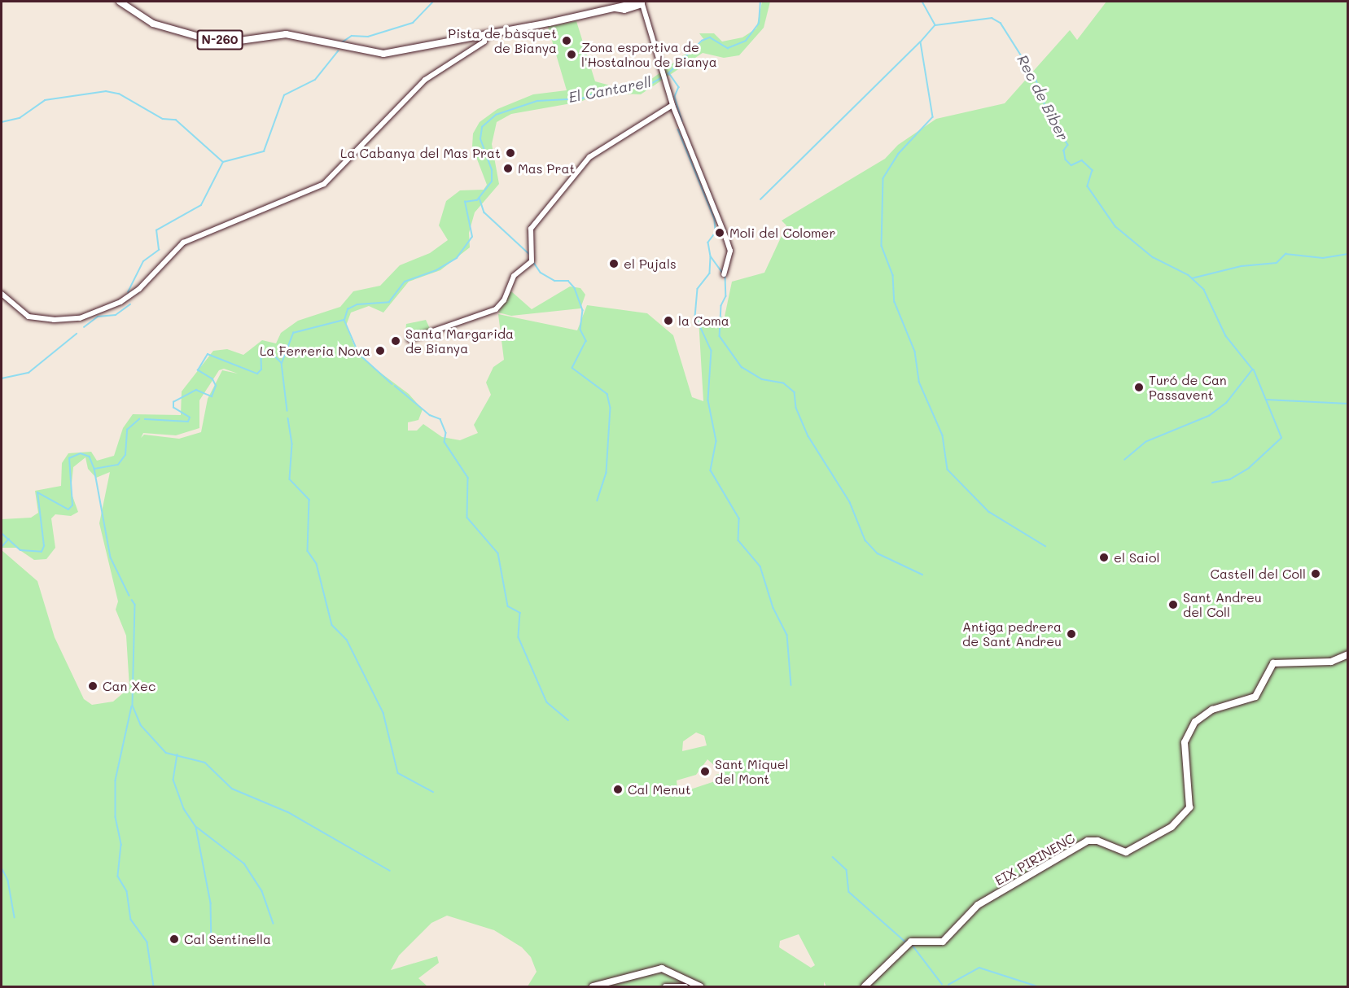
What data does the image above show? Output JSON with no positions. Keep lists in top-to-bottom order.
{
  "streets": {
    "main road": ["N-260", "EIX PIRINENC"]
  },
  "water": ["El Cantarell", "Rec de Biber"],
  "places": [
    "Pista de bàsquet de Bianya",
    "Zona esportiva de l'Hostalnou de Bianya",
    "La Cabanya del Mas Prat",
    "Mas Prat",
    "Moli del Colomer",
    "el Pujals",
    "la Coma",
    "Santa Margarida de Bianya",
    "La Ferreria Nova",
    "Turó de Can Passavent",
    "el Saiol",
    "Castell del Coll",
    "Sant Andreu del Coll",
    "Antiga pedrera de Sant Andreu",
    "Can Xec",
    "Sant Miquel del Mont",
    "Cal Menut",
    "Cal Sentinella"
  ]
}
